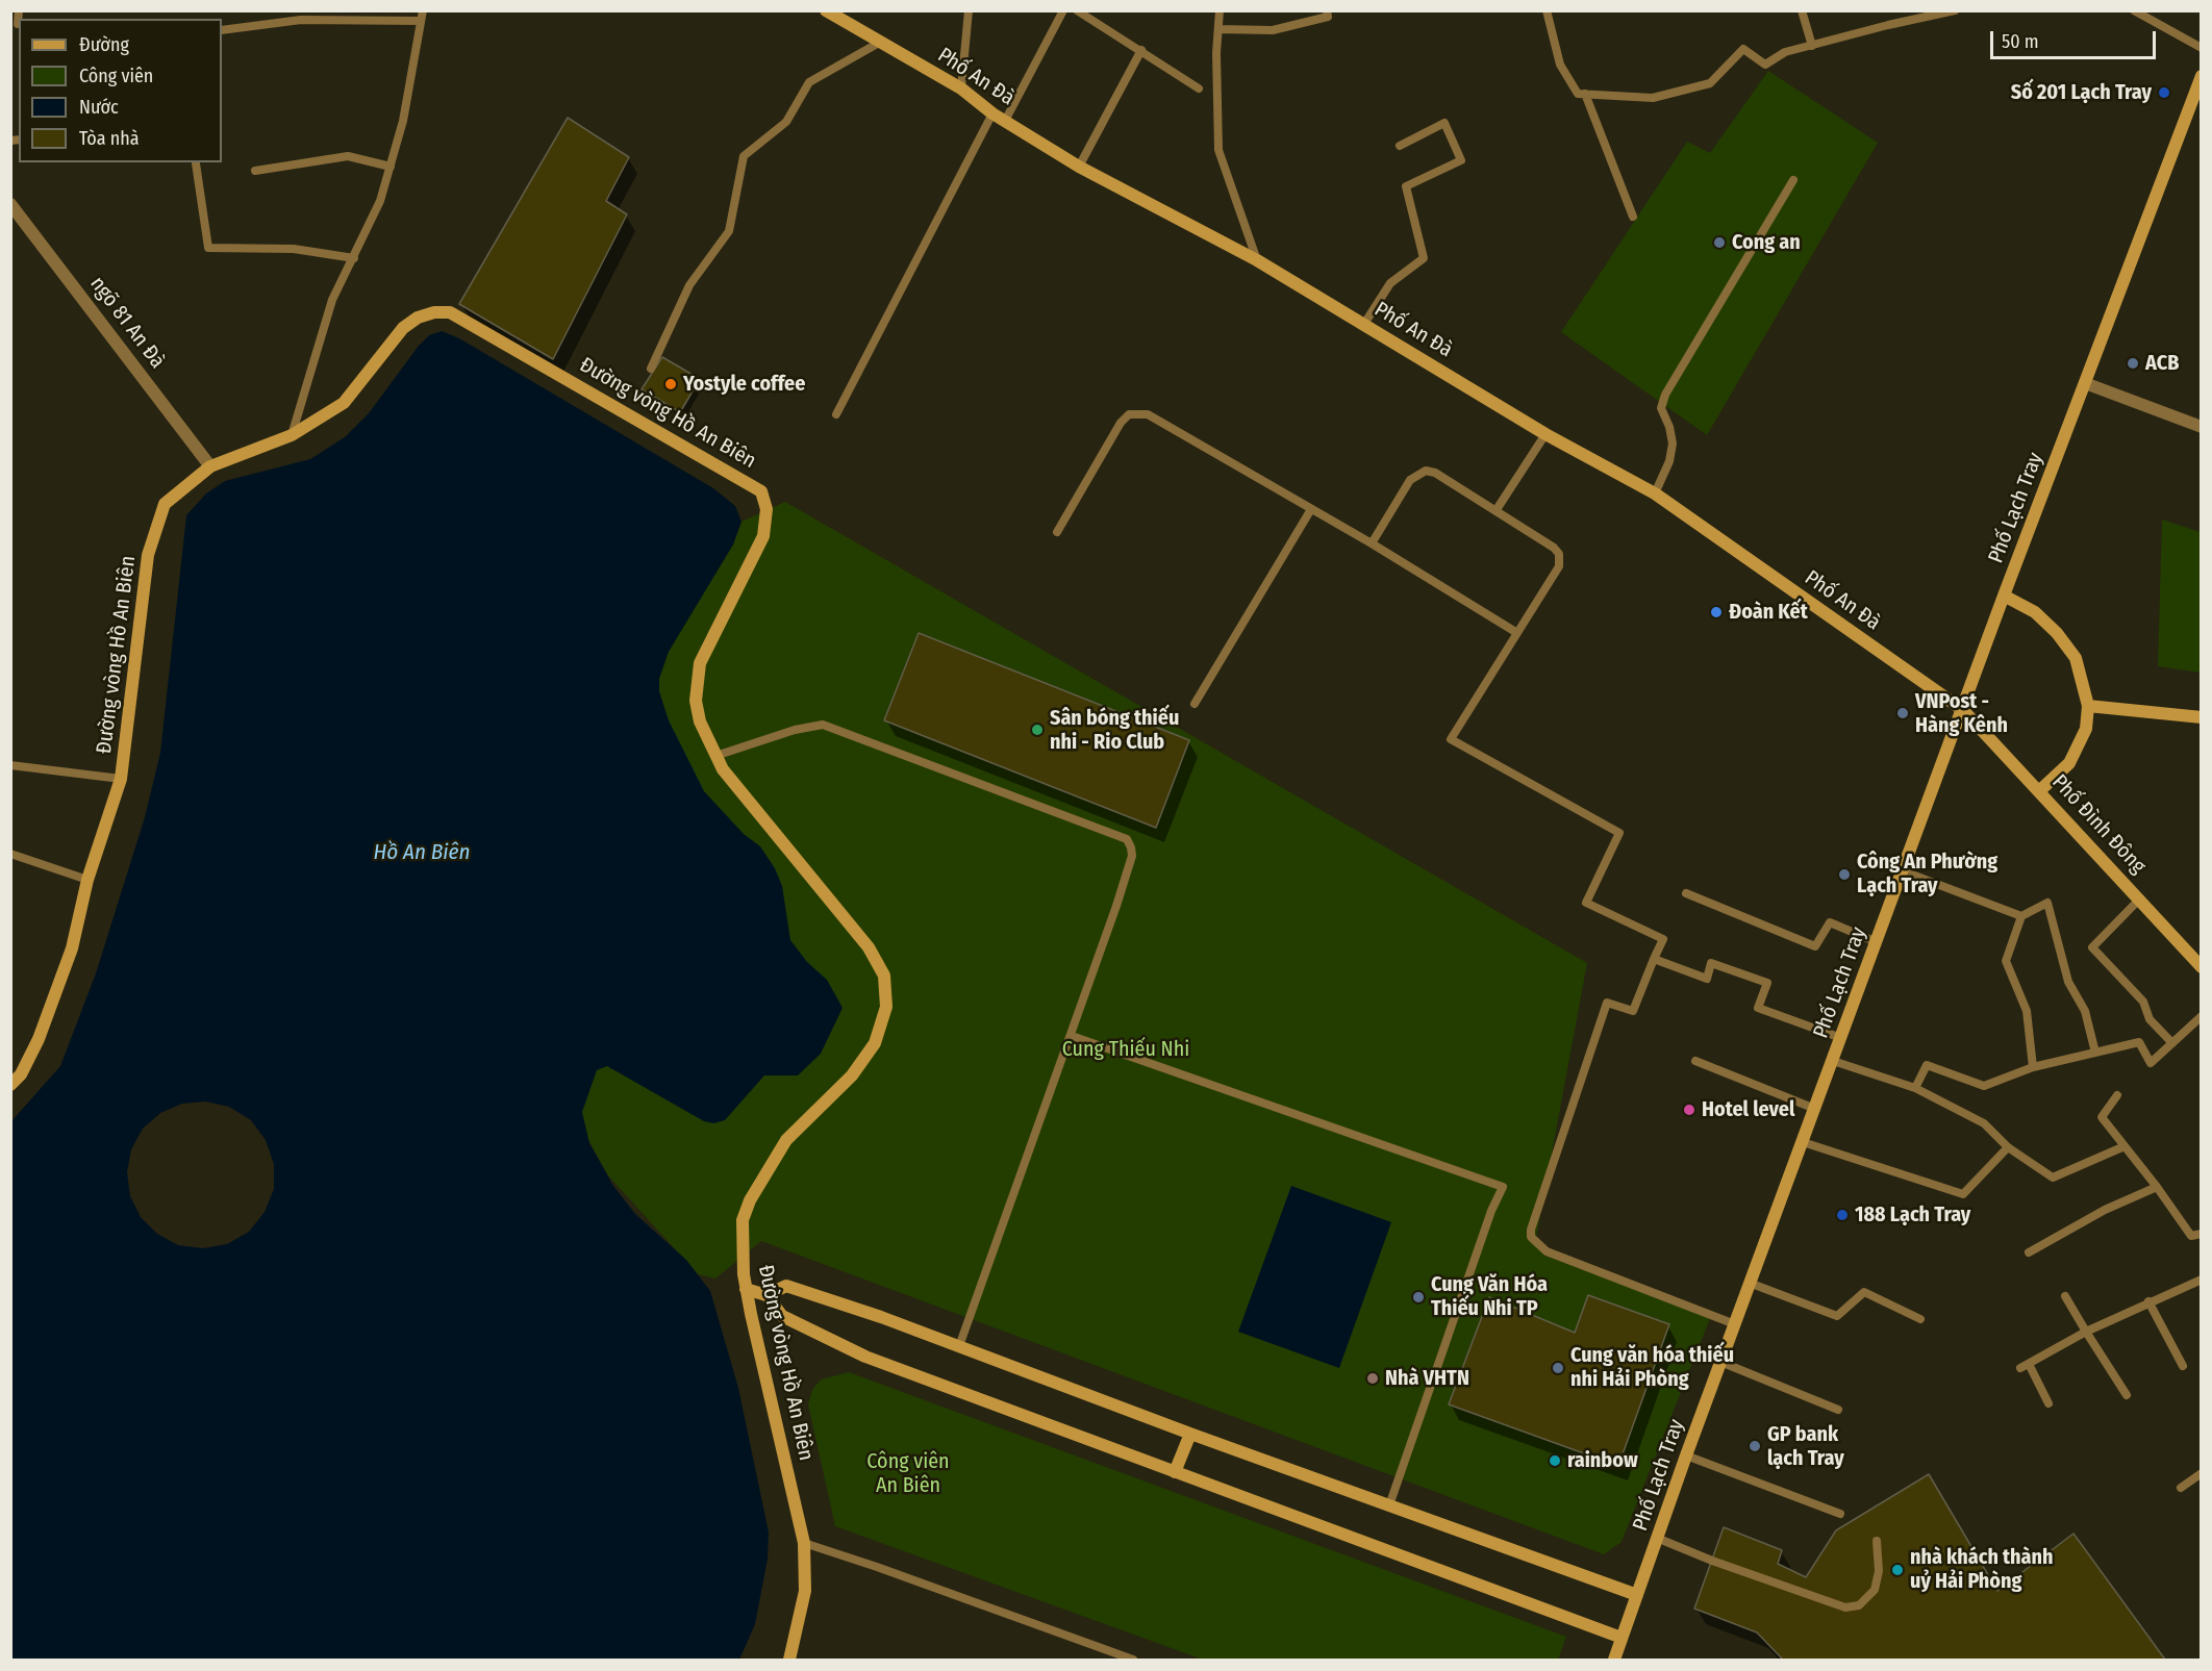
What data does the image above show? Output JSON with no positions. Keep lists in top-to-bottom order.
{
  "streets": {
    "street": [
      "Phố An Đà",
      "ngõ 81 An Đà",
      "Đường vòng Hồ An Biên",
      "Phố Lạch Tray",
      "Phố Đình Đông"
    ]
  },
  "crossings": [
    ["Phố An Đà", "Phố Lạch Tray"],
    ["Phố An Đà", "Phố Đình Đông"],
    ["ngõ 81 An Đà", "Đường vòng Hồ An Biên"],
    ["Phố Lạch Tray", "Phố Đình Đông"]
  ],
  "water": ["Hồ An Biên"],
  "parks": ["Cung Thiếu Nhi", "Công viên An Biên"],
  "places": [
    "Số 201 Lạch Tray",
    "Cong an",
    "ACB",
    "Yostyle coffee",
    "Đoàn Kết",
    "VNPost - Hàng Kênh",
    "Sân bóng thiếu nhi - Rio Club",
    "Công An Phường Lạch Tray",
    "Hotel level",
    "188 Lạch Tray",
    "Cung Văn Hóa Thiếu Nhi TP",
    "Cung văn hóa thiếu nhi Hải Phòng",
    "Nhà VHTN",
    "GP bank lạch Tray",
    "rainbow",
    "nhà khách thành uỷ Hải Phòng"
  ],
  "legend": [
    "Đường",
    "Công viên",
    "Nước",
    "Tòa nhà"
  ],
  "scale_bar": "50 m"
}
